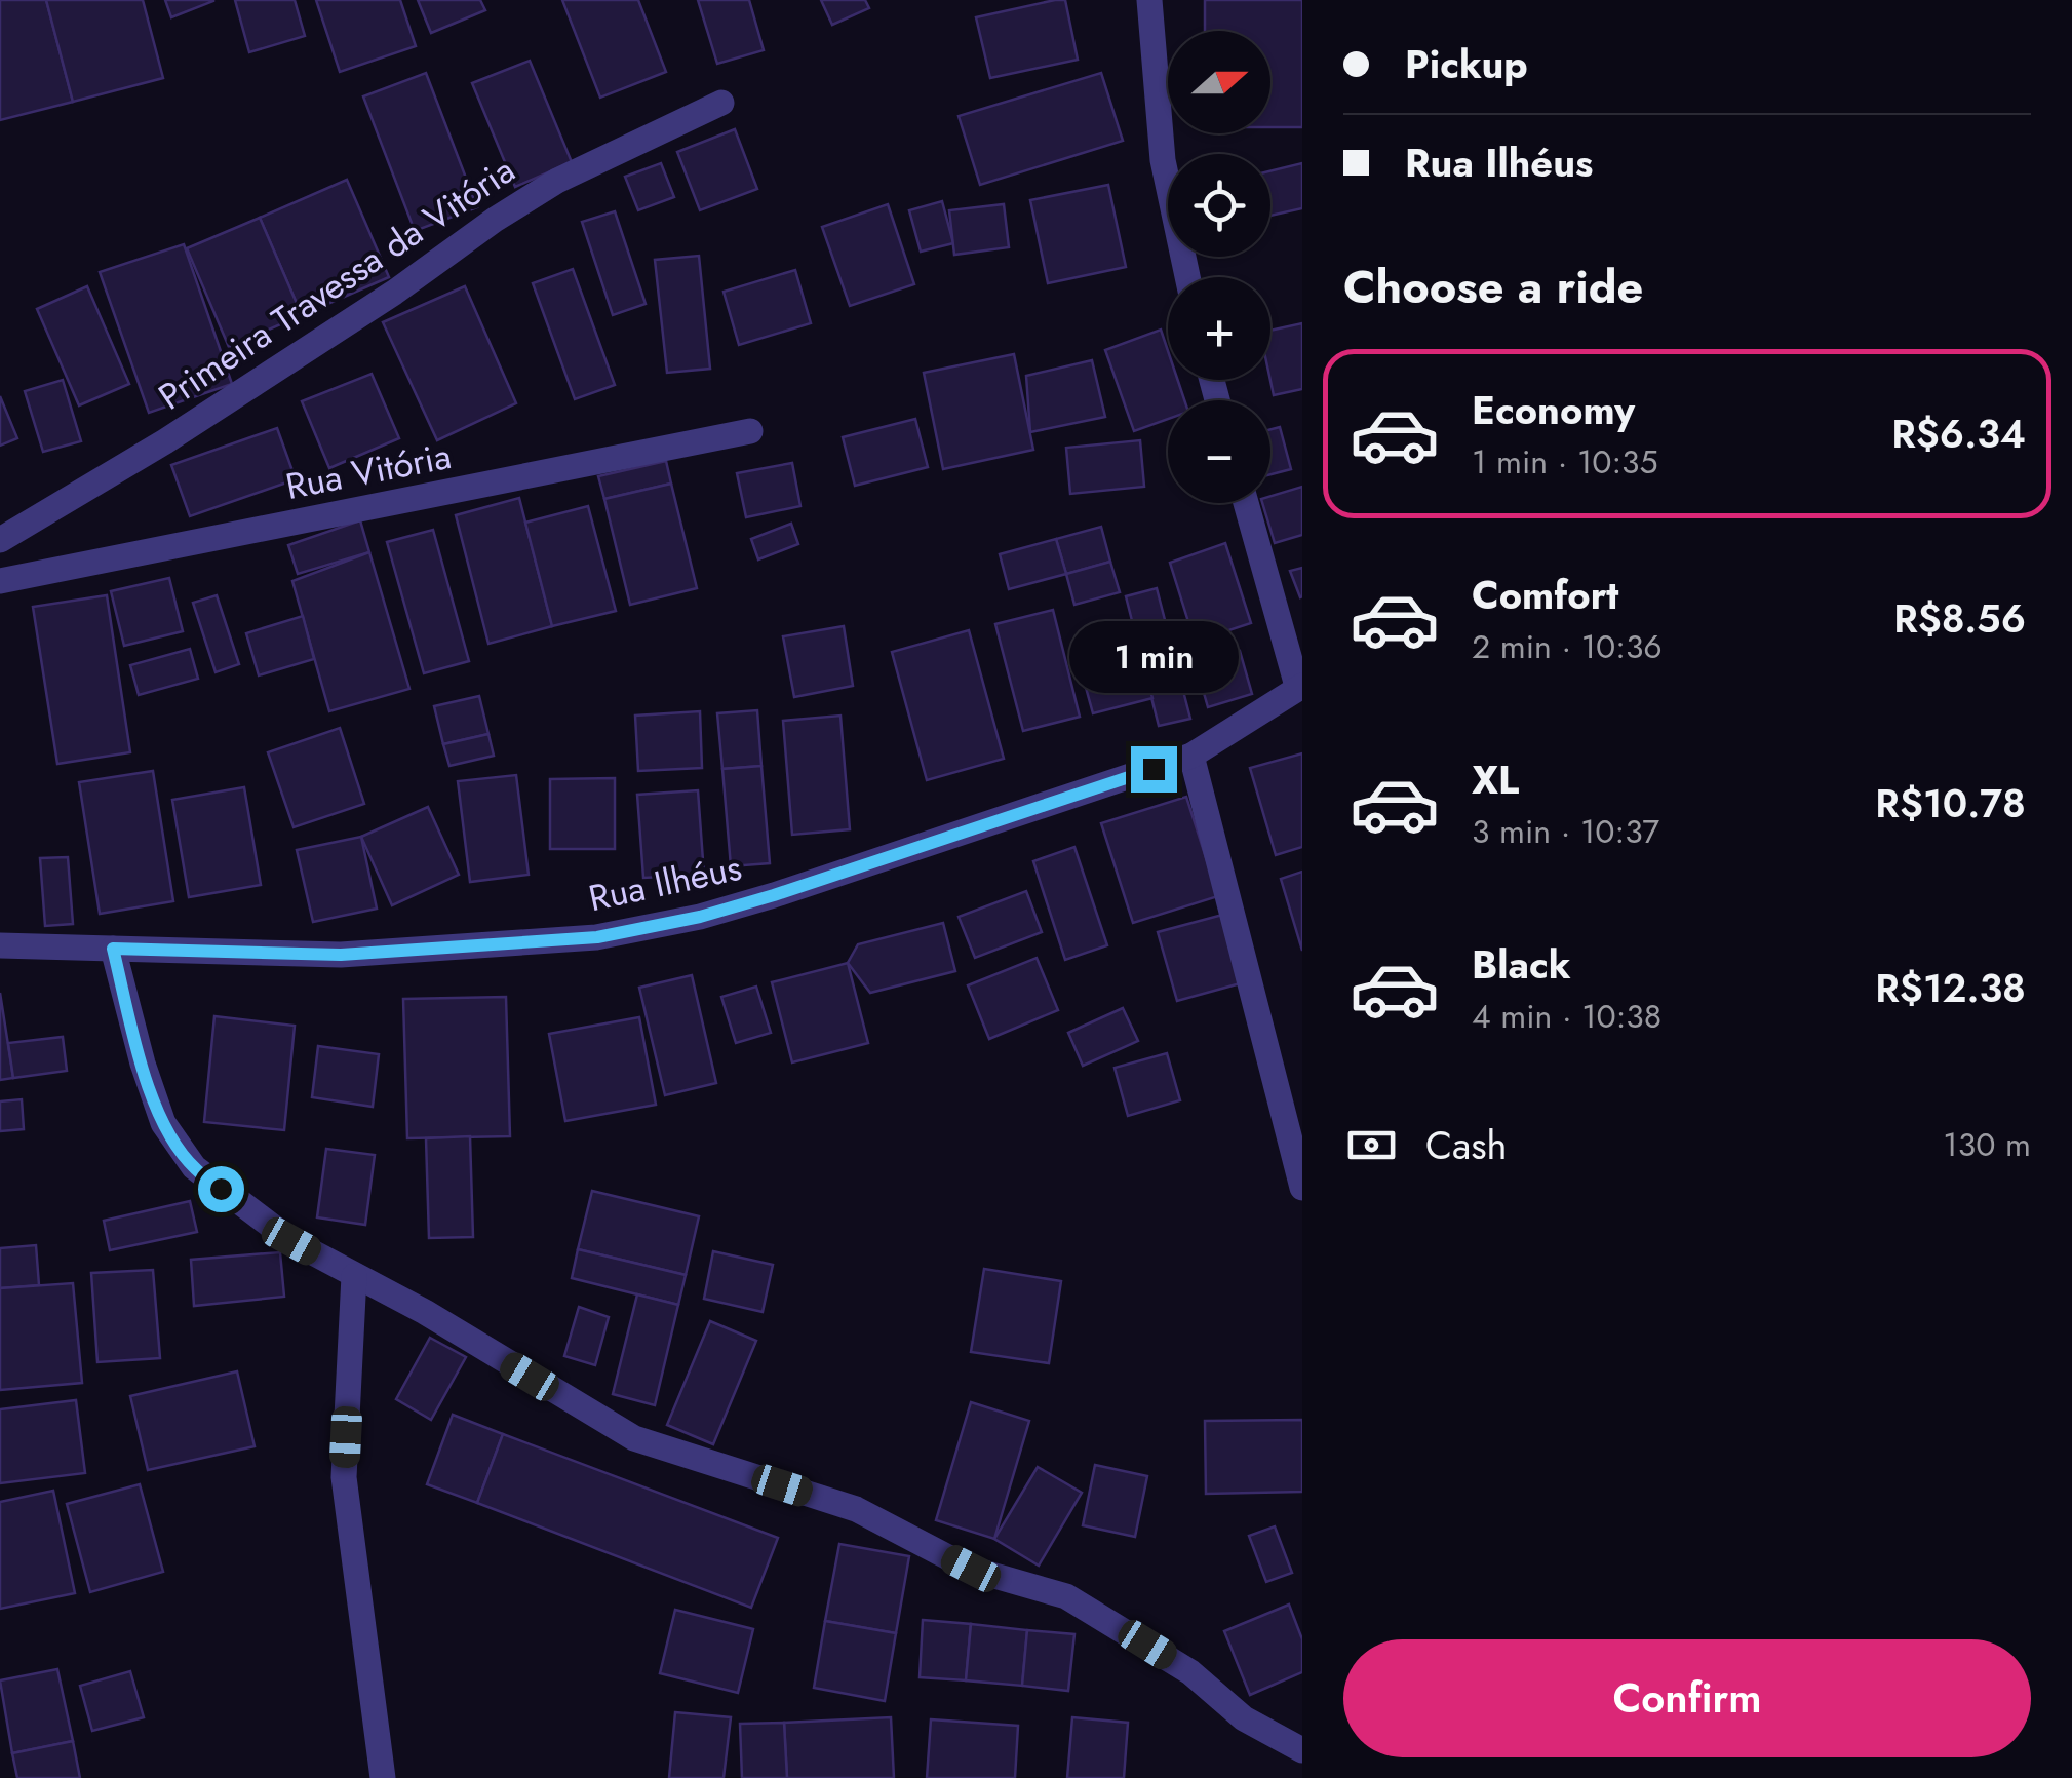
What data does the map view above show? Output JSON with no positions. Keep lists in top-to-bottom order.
{
  "streets": {
    "street": ["Primeira Travessa da Vitória", "Rua Vitória", "Rua Ilhéus"]
  },
  "north": "right",
  "page": {
    "banner": ["Pickup", "Rua Ilhéus"],
    "map_buttons": ["+", "−"],
    "heading": "Choose a ride",
    "list": [
      {
        "name": "Economy",
        "note": "1 min · 10:35",
        "value": "R$6.34"
      },
      {
        "name": "Comfort",
        "note": "2 min · 10:36",
        "value": "R$8.56"
      },
      {
        "name": "XL",
        "note": "3 min · 10:37",
        "value": "R$10.78"
      },
      {
        "name": "Black",
        "note": "4 min · 10:38",
        "value": "R$12.38"
      }
    ],
    "bubble": "1 min",
    "pay": ["Cash", "130 m"],
    "buttons": "Confirm"
  }
}
